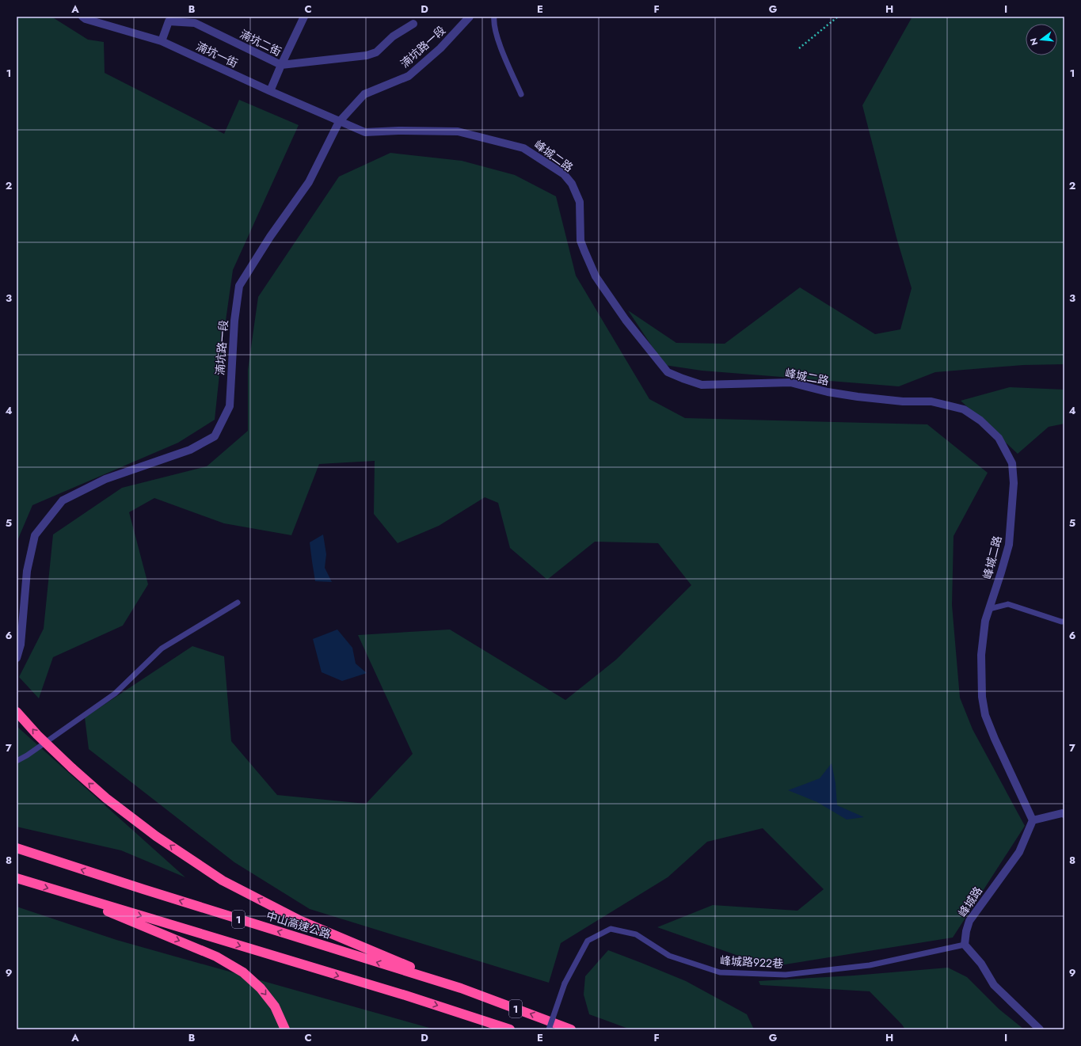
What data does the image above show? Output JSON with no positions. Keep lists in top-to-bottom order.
{
  "streets": {
    "highway": ["1", "中山高速公路"],
    "street": [
      "湳坑二街",
      "湳坑路一段",
      "湳坑一街",
      "峰城二路",
      "峰城路"
    ],
    "lane": ["峰城路922巷"]
  },
  "crossings": [
    ["湳坑二街", "湳坑一街"],
    ["湳坑路一段", "湳坑一街"],
    ["湳坑路一段", "峰城二路"],
    ["湳坑一街", "峰城二路"],
    ["峰城二路", "峰城路"],
    ["峰城路", "峰城路922巷"]
  ],
  "north": "left",
  "grid": {
    "columns": [
      "A",
      "B",
      "C",
      "D",
      "E",
      "F",
      "G",
      "H",
      "I"
    ],
    "rows": [
      "1",
      "2",
      "3",
      "4",
      "5",
      "6",
      "7",
      "8",
      "9"
    ]
  }
}
